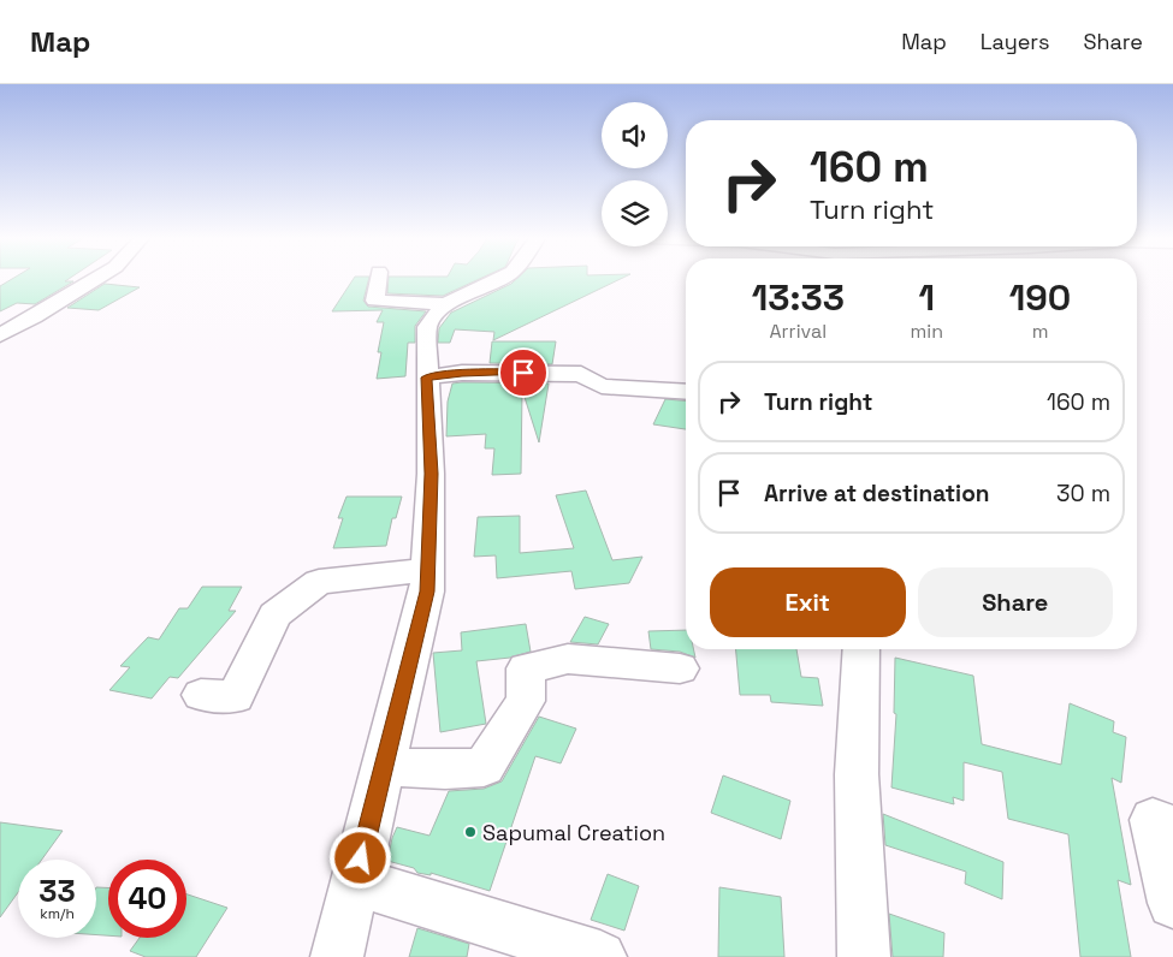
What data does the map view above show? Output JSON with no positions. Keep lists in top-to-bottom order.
{
  "places": ["Sapumal Creation"],
  "page": {
    "header": "Map",
    "nav": ["Map", "Layers", "Share"],
    "turn": ["160 m", "Turn right"],
    "eta": [
      "13:33",
      "Arrival",
      "1",
      "min",
      "190",
      "m"
    ],
    "list": [
      {
        "name": "Turn right",
        "value": "160 m"
      },
      {
        "name": "Arrive at destination",
        "value": "30 m"
      }
    ],
    "buttons": ["Exit", "Share"],
    "speed": "33 km/h",
    "limit": "40"
  }
}
